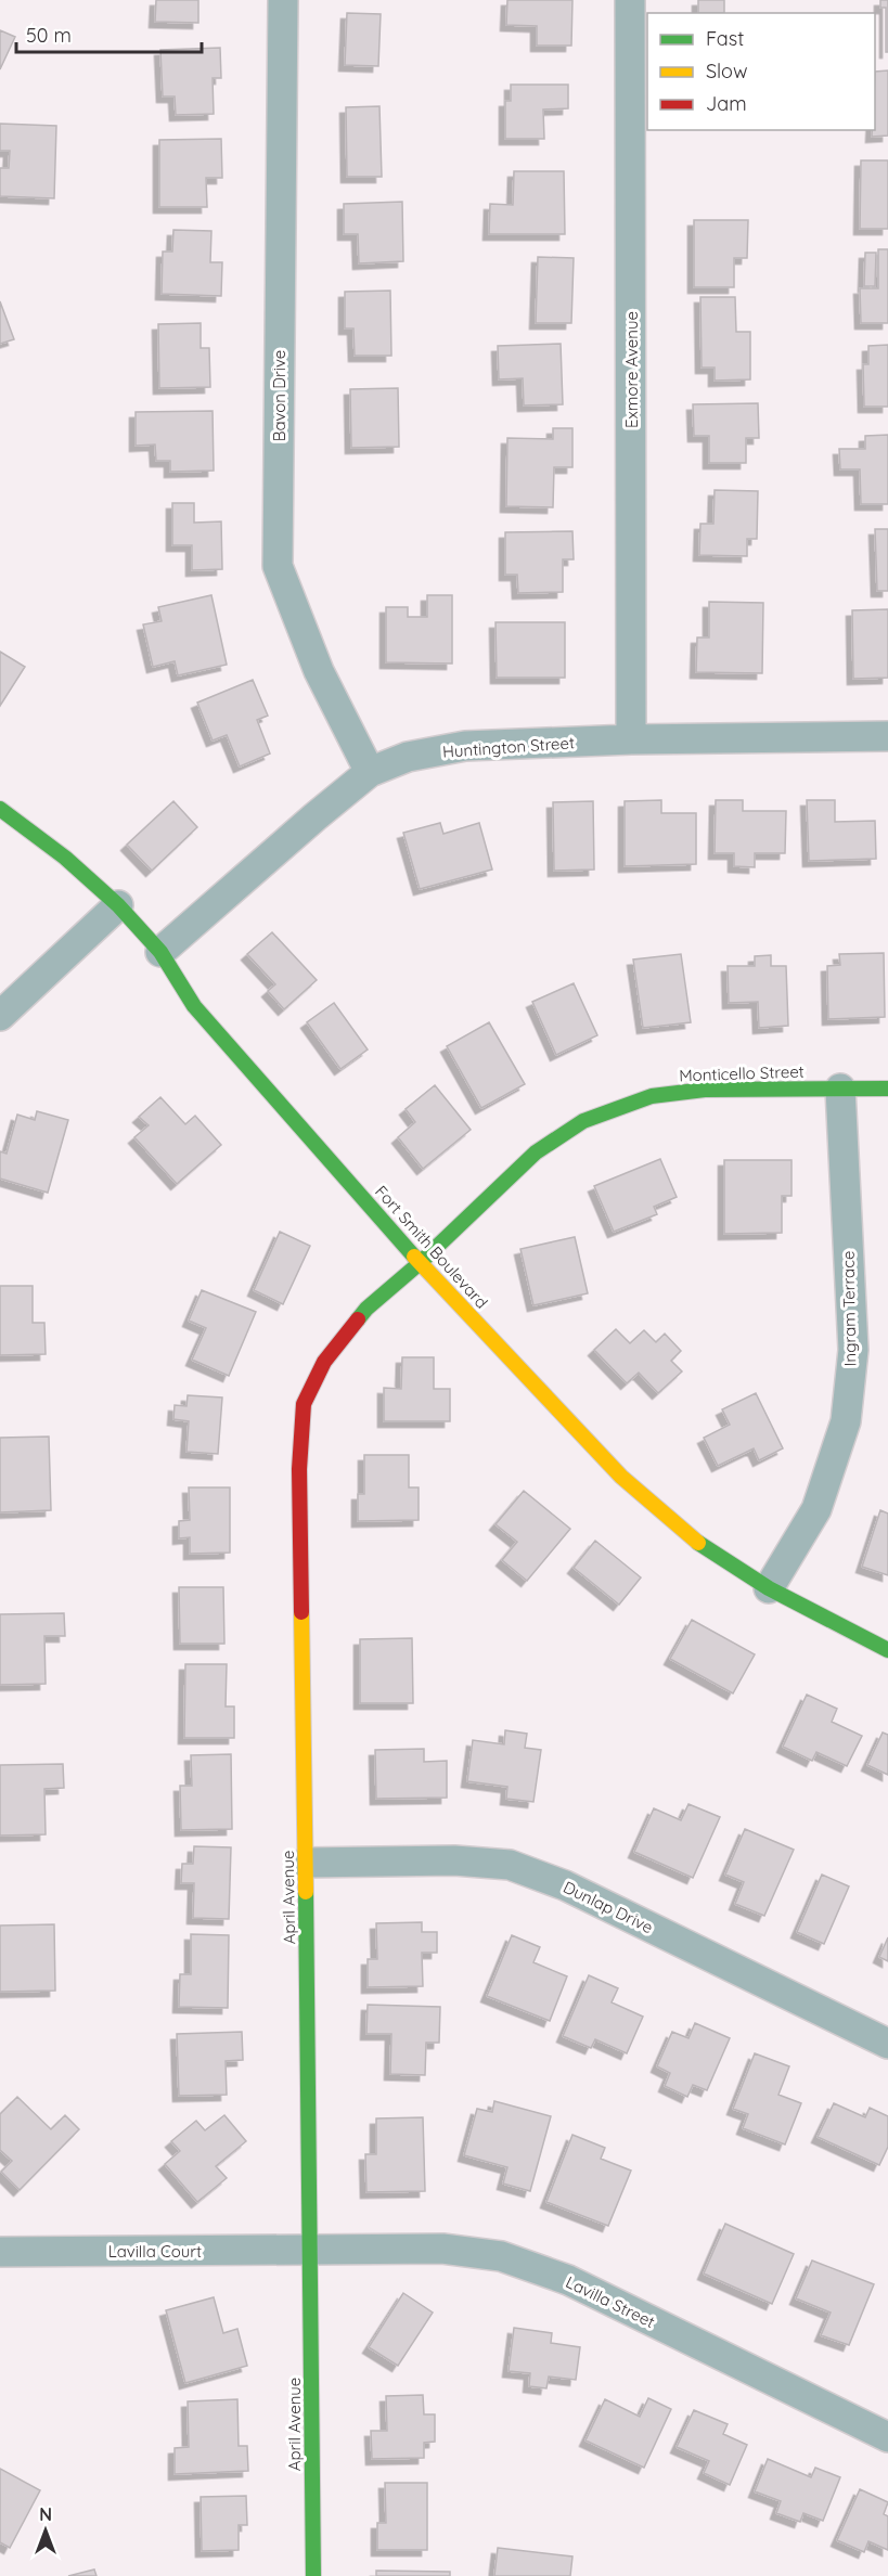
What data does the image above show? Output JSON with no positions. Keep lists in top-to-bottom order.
{
  "streets": {
    "street": [
      "Exmore Avenue",
      "Bavon Drive",
      "Huntington Street",
      "Monticello Street",
      "Fort Smith Boulevard",
      "Ingram Terrace",
      "April Avenue",
      "Dunlap Drive",
      "Lavilla Court",
      "Lavilla Street"
    ]
  },
  "crossings": [
    ["Exmore Avenue", "Huntington Street"],
    ["Bavon Drive", "Huntington Street"],
    ["Huntington Street", "Fort Smith Boulevard"],
    ["Monticello Street", "Fort Smith Boulevard"],
    ["Monticello Street", "Ingram Terrace"],
    ["Monticello Street", "April Avenue"],
    ["Fort Smith Boulevard", "Ingram Terrace"],
    ["Fort Smith Boulevard", "April Avenue"],
    ["April Avenue", "Dunlap Drive"],
    ["April Avenue", "Lavilla Court"],
    ["April Avenue", "Lavilla Street"],
    ["Lavilla Court", "Lavilla Street"]
  ],
  "legend": ["Fast", "Slow", "Jam"],
  "scale_bar": "50 m",
  "north": "top"
}
